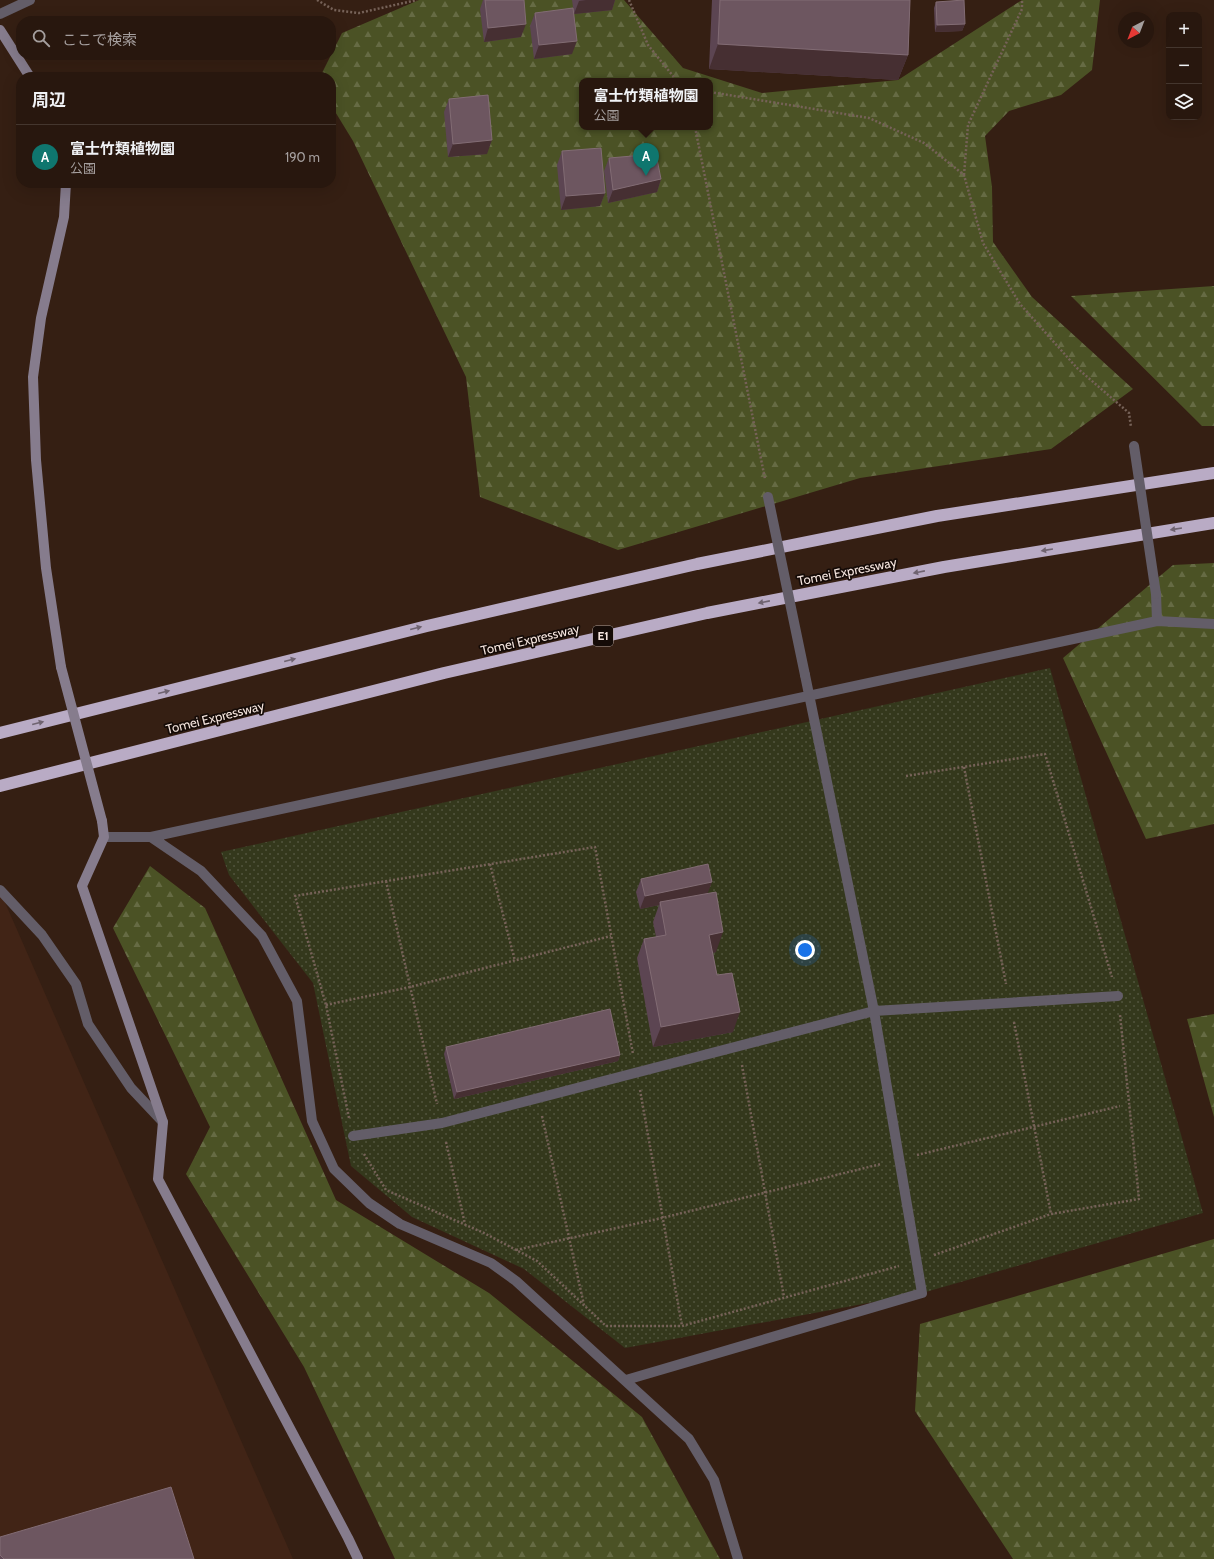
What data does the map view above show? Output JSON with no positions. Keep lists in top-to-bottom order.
{
  "streets": {
    "highway": ["Tomei Expressway", "E1"]
  },
  "north": "bottom left",
  "page": {
    "map_buttons": ["+", "−"],
    "search": "ここで検索",
    "heading": "周辺",
    "popup": ["富士竹類植物園", "公園"],
    "list": [
      {
        "mark": "A",
        "name": "富士竹類植物園",
        "note": "公園",
        "value": "190 m"
      }
    ],
    "pins": "A"
  }
}
